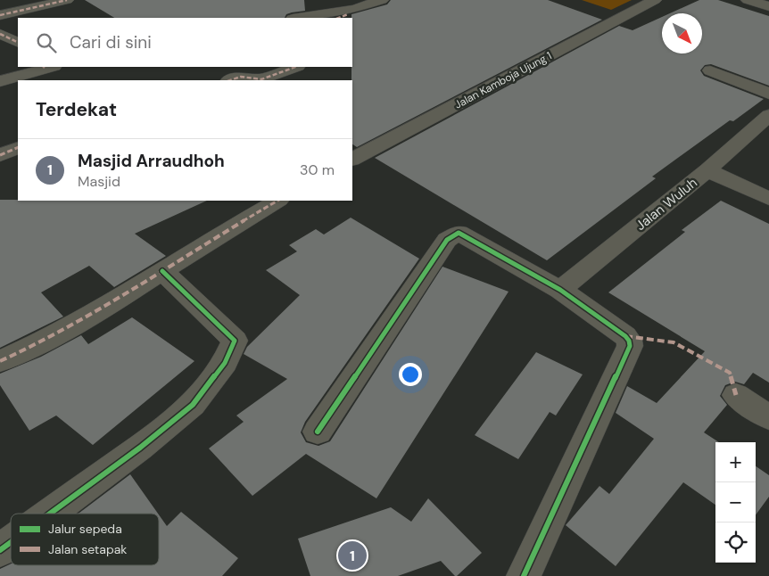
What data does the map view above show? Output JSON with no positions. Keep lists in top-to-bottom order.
{
  "streets": {
    "street": ["Jalan Kamboja Ujung 1", "Jalan Wuluh"]
  },
  "legend": ["Jalur sepeda", "Jalan setapak"],
  "north": "bottom right",
  "page": {
    "search": "Cari di sini",
    "heading": "Terdekat",
    "list": [
      {
        "mark": "1",
        "name": "Masjid Arraudhoh",
        "note": "Masjid",
        "value": "30 m"
      }
    ],
    "map_buttons": ["+", "−"],
    "pins": "1"
  }
}
